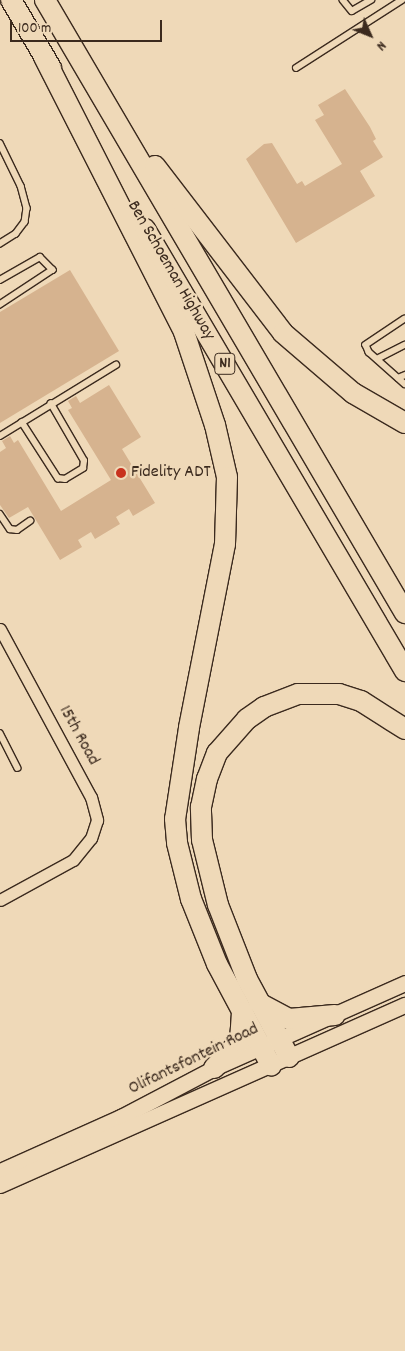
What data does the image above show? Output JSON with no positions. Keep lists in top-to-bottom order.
{
  "streets": {
    "highway": ["Ben Schoeman Highway", "N1"],
    "main road": ["Olifantsfontein Road"],
    "street": ["15th Road"]
  },
  "places": ["Fidelity ADT"],
  "scale_bar": "100 m",
  "north": "bottom right"
}
